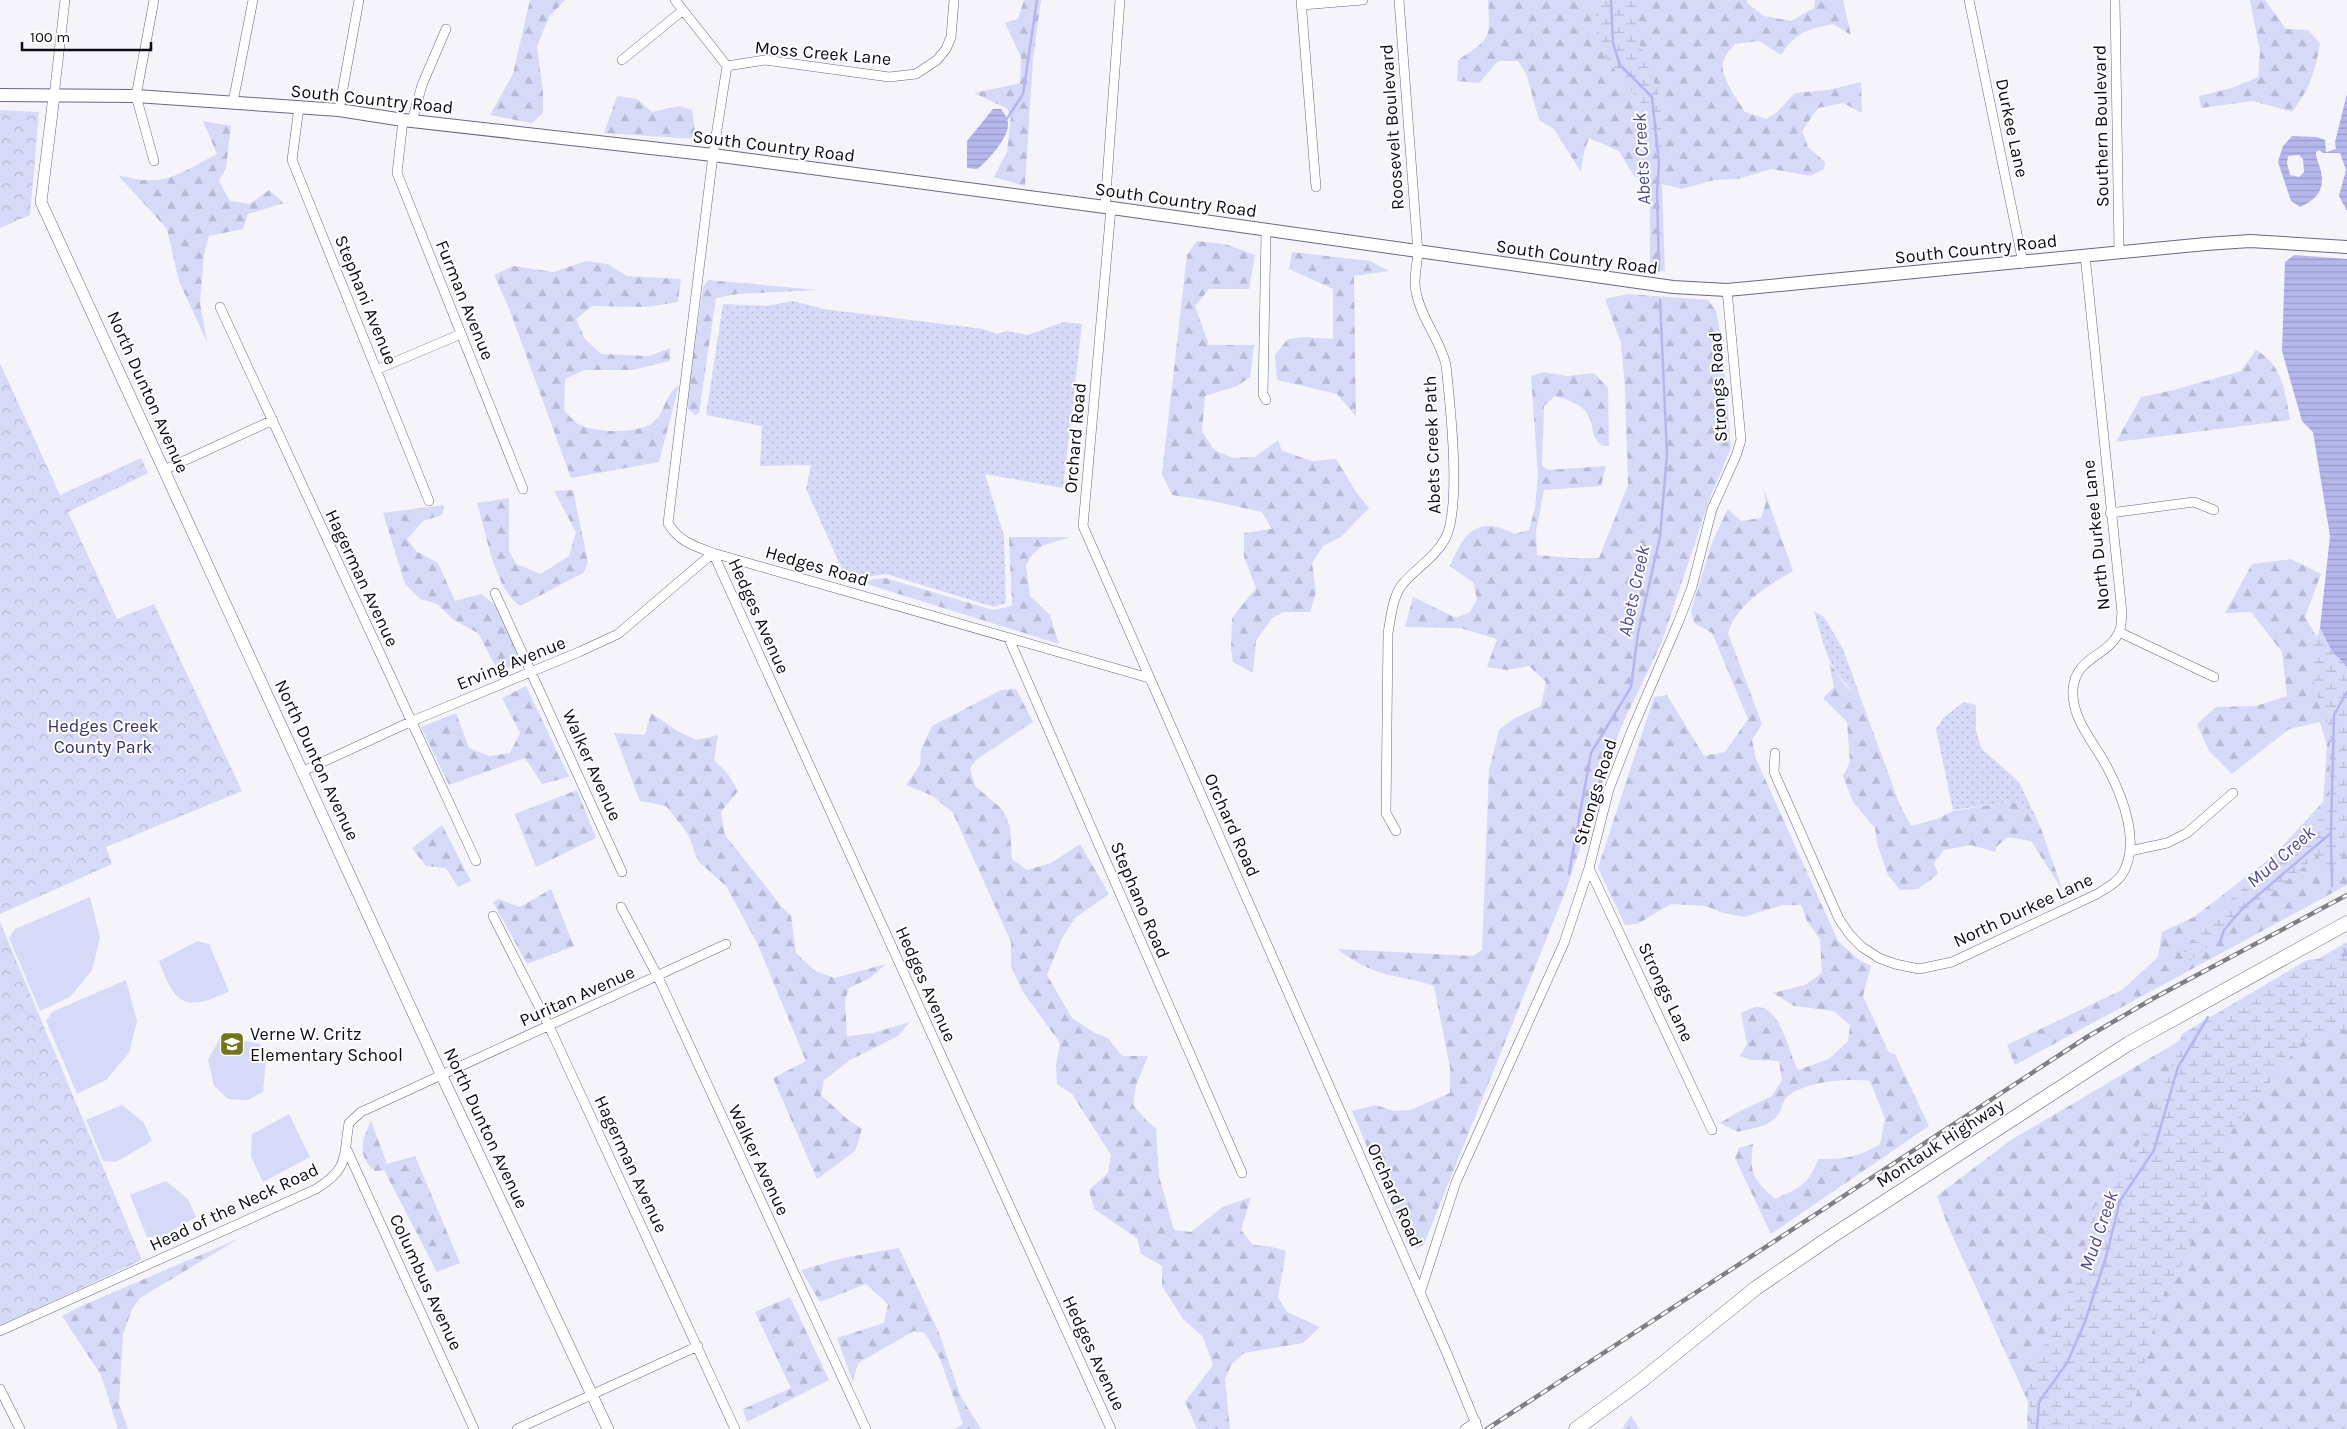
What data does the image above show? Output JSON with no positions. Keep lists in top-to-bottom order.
{
  "streets": {
    "main road": ["South Country Road", "Montauk Highway"],
    "street": [
      "Moss Creek Lane",
      "Southern Boulevard",
      "Roosevelt Boulevard",
      "Durkee Lane",
      "Stephani Avenue",
      "Furman Avenue",
      "Strongs Road",
      "North Dunton Avenue",
      "Orchard Road",
      "Abets Creek Path",
      "North Durkee Lane",
      "Hedges Road",
      "Hagerman Avenue",
      "Hedges Avenue",
      "Erving Avenue",
      "Walker Avenue",
      "Stephano Road",
      "Strongs Lane",
      "Puritan Avenue",
      "Head of the Neck Road",
      "Columbus Avenue"
    ]
  },
  "crossings": [
    ["Moss Creek Lane", "Hedges Road"],
    ["South Country Road", "Southern Boulevard"],
    ["South Country Road", "Roosevelt Boulevard"],
    ["South Country Road", "Durkee Lane"],
    ["South Country Road", "Stephani Avenue"],
    ["South Country Road", "Furman Avenue"],
    ["South Country Road", "Strongs Road"],
    ["South Country Road", "North Dunton Avenue"],
    ["South Country Road", "Orchard Road"],
    ["South Country Road", "Abets Creek Path"],
    ["South Country Road", "North Durkee Lane"],
    ["South Country Road", "Hedges Road"],
    ["Roosevelt Boulevard", "Abets Creek Path"],
    ["Strongs Road", "Orchard Road"],
    ["Strongs Road", "Strongs Lane"],
    ["North Dunton Avenue", "Erving Avenue"],
    ["North Dunton Avenue", "Puritan Avenue"],
    ["North Dunton Avenue", "Head of the Neck Road"],
    ["Orchard Road", "Hedges Road"],
    ["Hedges Road", "Hedges Avenue"],
    ["Hedges Road", "Erving Avenue"],
    ["Hedges Road", "Stephano Road"],
    ["Hagerman Avenue", "Erving Avenue"],
    ["Hagerman Avenue", "Puritan Avenue"],
    ["Hedges Avenue", "Erving Avenue"],
    ["Erving Avenue", "Walker Avenue"],
    ["Walker Avenue", "Puritan Avenue"],
    ["Puritan Avenue", "Head of the Neck Road"],
    ["Head of the Neck Road", "Columbus Avenue"]
  ],
  "water": ["Abets Creek", "Mud Creek"],
  "parks": ["Hedges Creek County Park"],
  "places": {
    "school or university": ["Verne W. Critz Elementary School"]
  },
  "scale_bar": "100 m"
}
